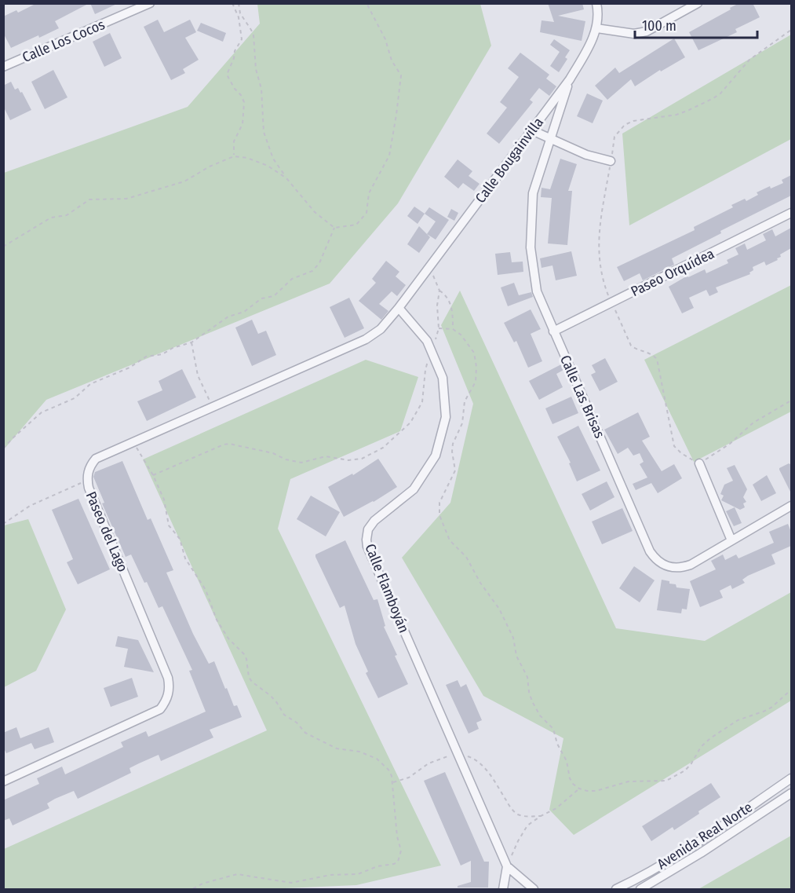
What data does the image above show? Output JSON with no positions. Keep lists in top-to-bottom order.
{
  "streets": {
    "street": [
      "Calle Los Cocos",
      "Calle Bougainvilla",
      "Paseo Orquídea",
      "Calle Las Brisas",
      "Paseo del Lago",
      "Calle Flamboyán",
      "Avenida Real Norte"
    ]
  },
  "crossings": [
    ["Calle Bougainvilla", "Calle Las Brisas"],
    ["Calle Bougainvilla", "Paseo del Lago"],
    ["Calle Bougainvilla", "Calle Flamboyán"],
    ["Paseo Orquídea", "Calle Las Brisas"],
    ["Paseo del Lago", "Calle Flamboyán"]
  ],
  "scale_bar": "100 m"
}
